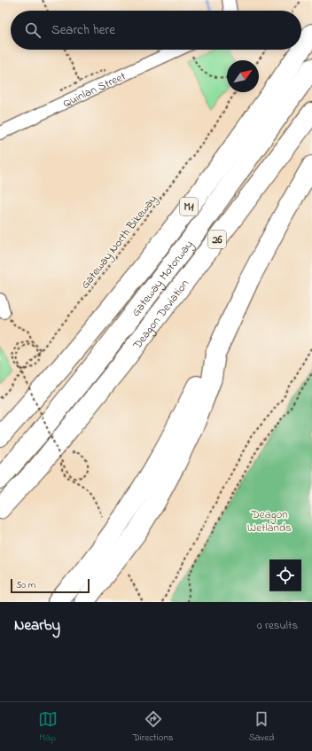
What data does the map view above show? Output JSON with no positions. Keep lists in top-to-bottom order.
{
  "streets": {
    "highway": [
      "M1",
      "26",
      "Gateway Motorway",
      "Deagon Deviation"
    ],
    "street": ["Quinlan Street"],
    "path": ["Gateway North Bikeway"]
  },
  "parks": ["Deagon Wetlands"],
  "scale_bar": "50 m",
  "north": "top right",
  "page": {
    "search": "Search here",
    "scale": "50 m",
    "heading": ["Nearby", "0 results"],
    "nav": ["Map", "Directions", "Saved"]
  }
}
